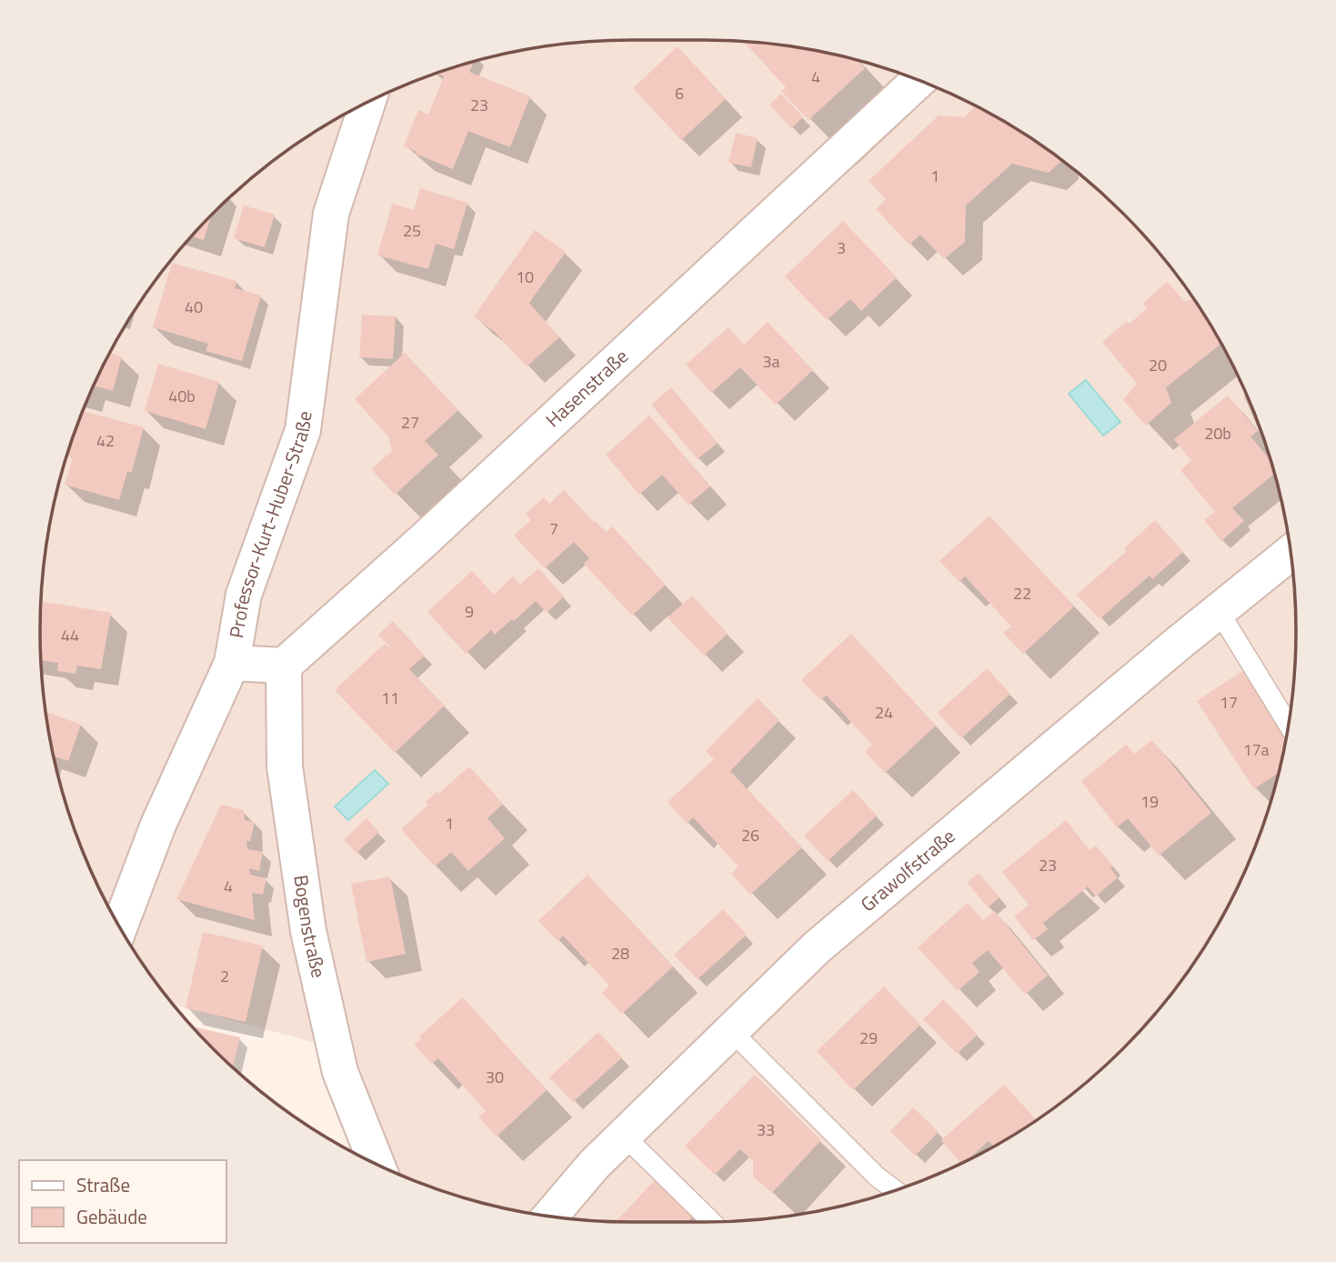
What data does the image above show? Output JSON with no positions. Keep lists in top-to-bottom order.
{
  "streets": {
    "street": [
      "Hasenstraße",
      "Professor-Kurt-Huber-Straße",
      "Grawolfstraße",
      "Bogenstraße"
    ]
  },
  "crossings": [
    ["Hasenstraße", "Bogenstraße"]
  ],
  "house_numbers": [
    "4",
    "6",
    "23",
    "1",
    "25",
    "3",
    "10",
    "40",
    "3a",
    "20",
    "40b",
    "27",
    "20b",
    "42",
    "7",
    "22",
    "9",
    "44",
    "11",
    "17",
    "24",
    "17a",
    "19",
    "1",
    "26",
    "23",
    "4",
    "28",
    "2",
    "29",
    "30",
    "33"
  ],
  "legend": ["Straße", "Gebäude"]
}
